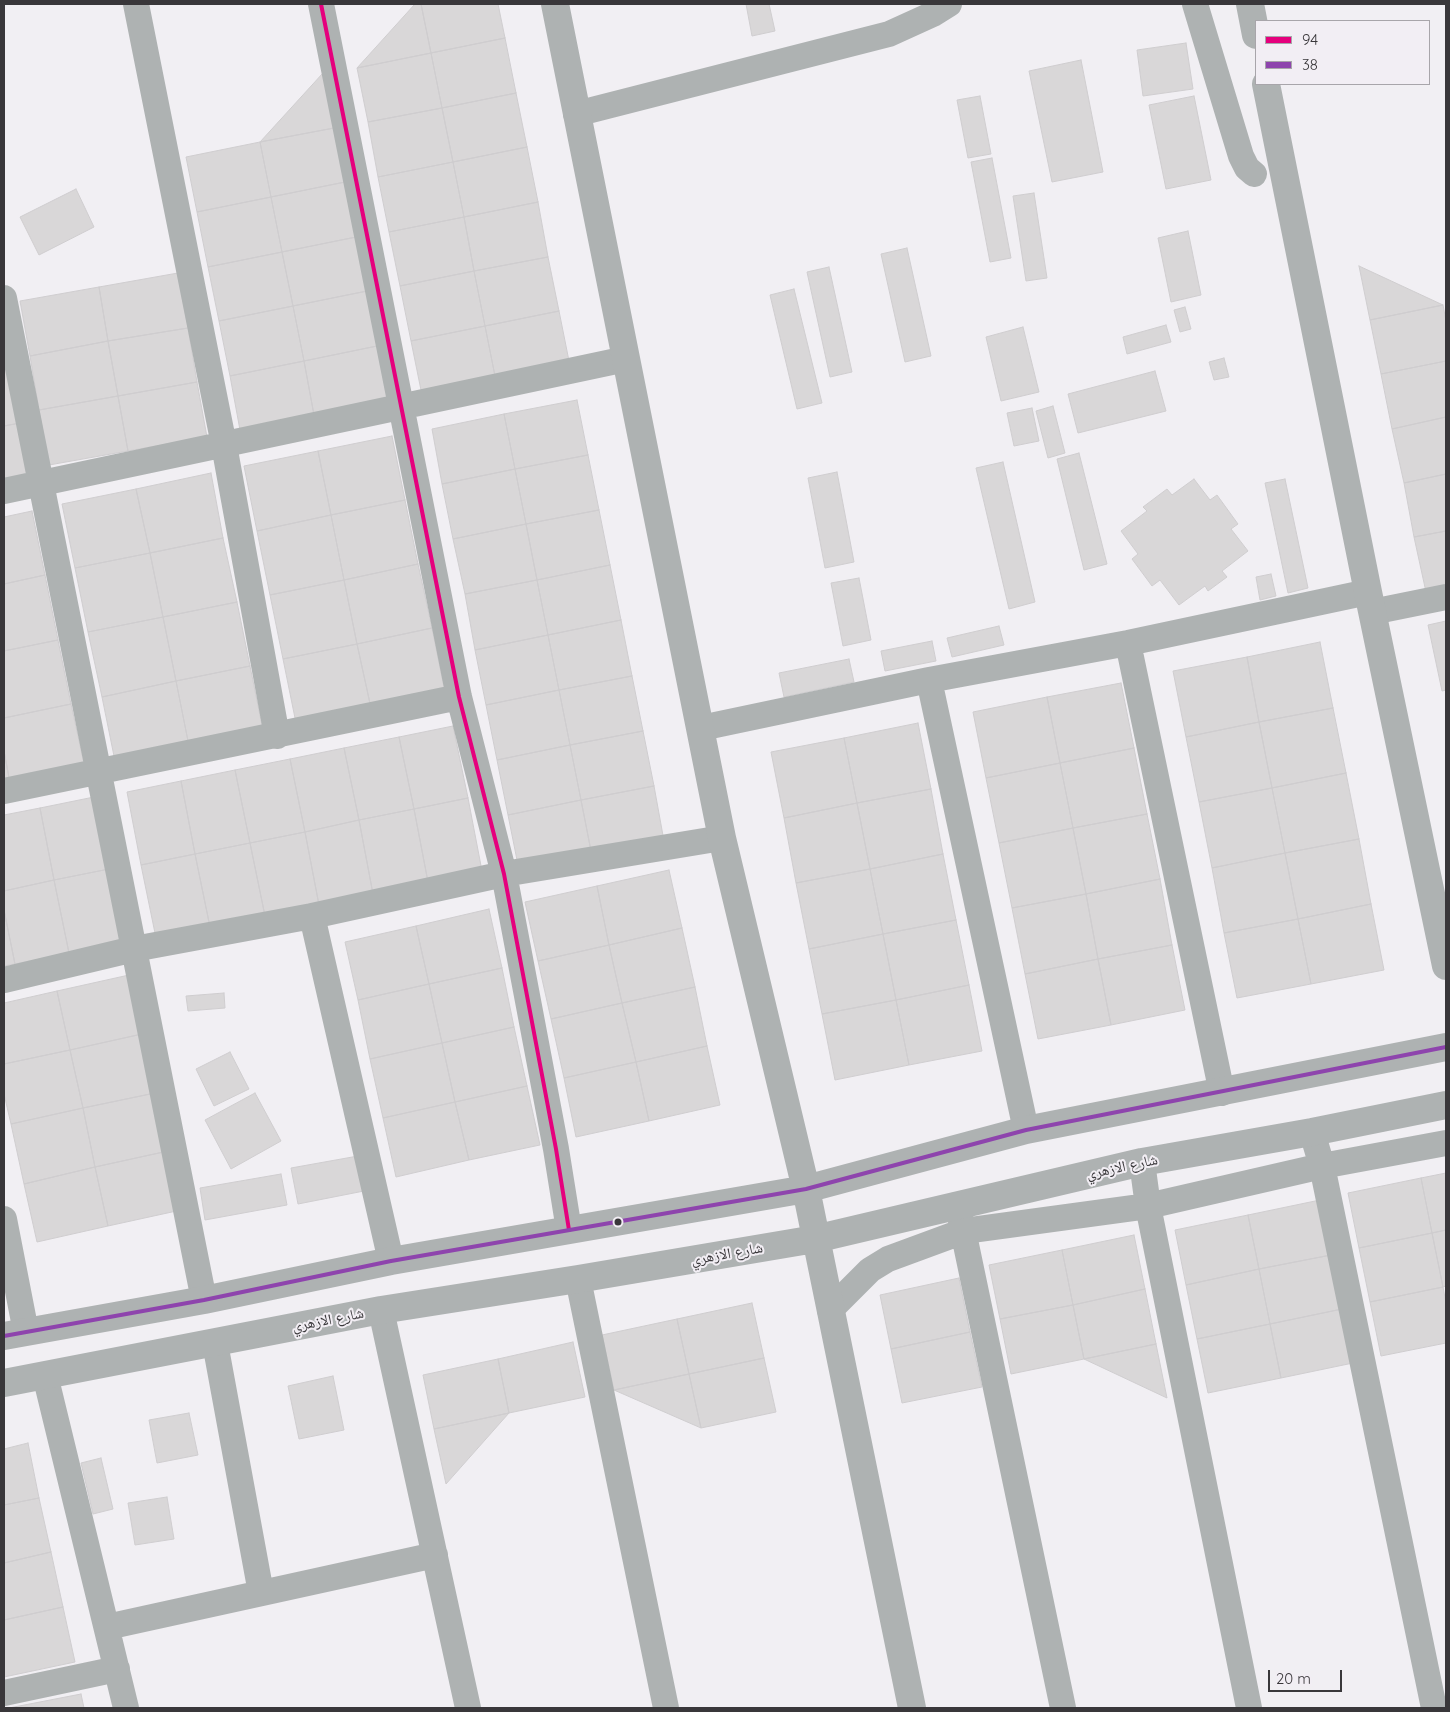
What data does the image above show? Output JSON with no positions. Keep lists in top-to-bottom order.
{
  "streets": {
    "street": ["شارع الازهري"]
  },
  "lines": ["transit line 94", "transit line 38"],
  "legend": ["94", "38"],
  "scale_bar": "20 m"
}
